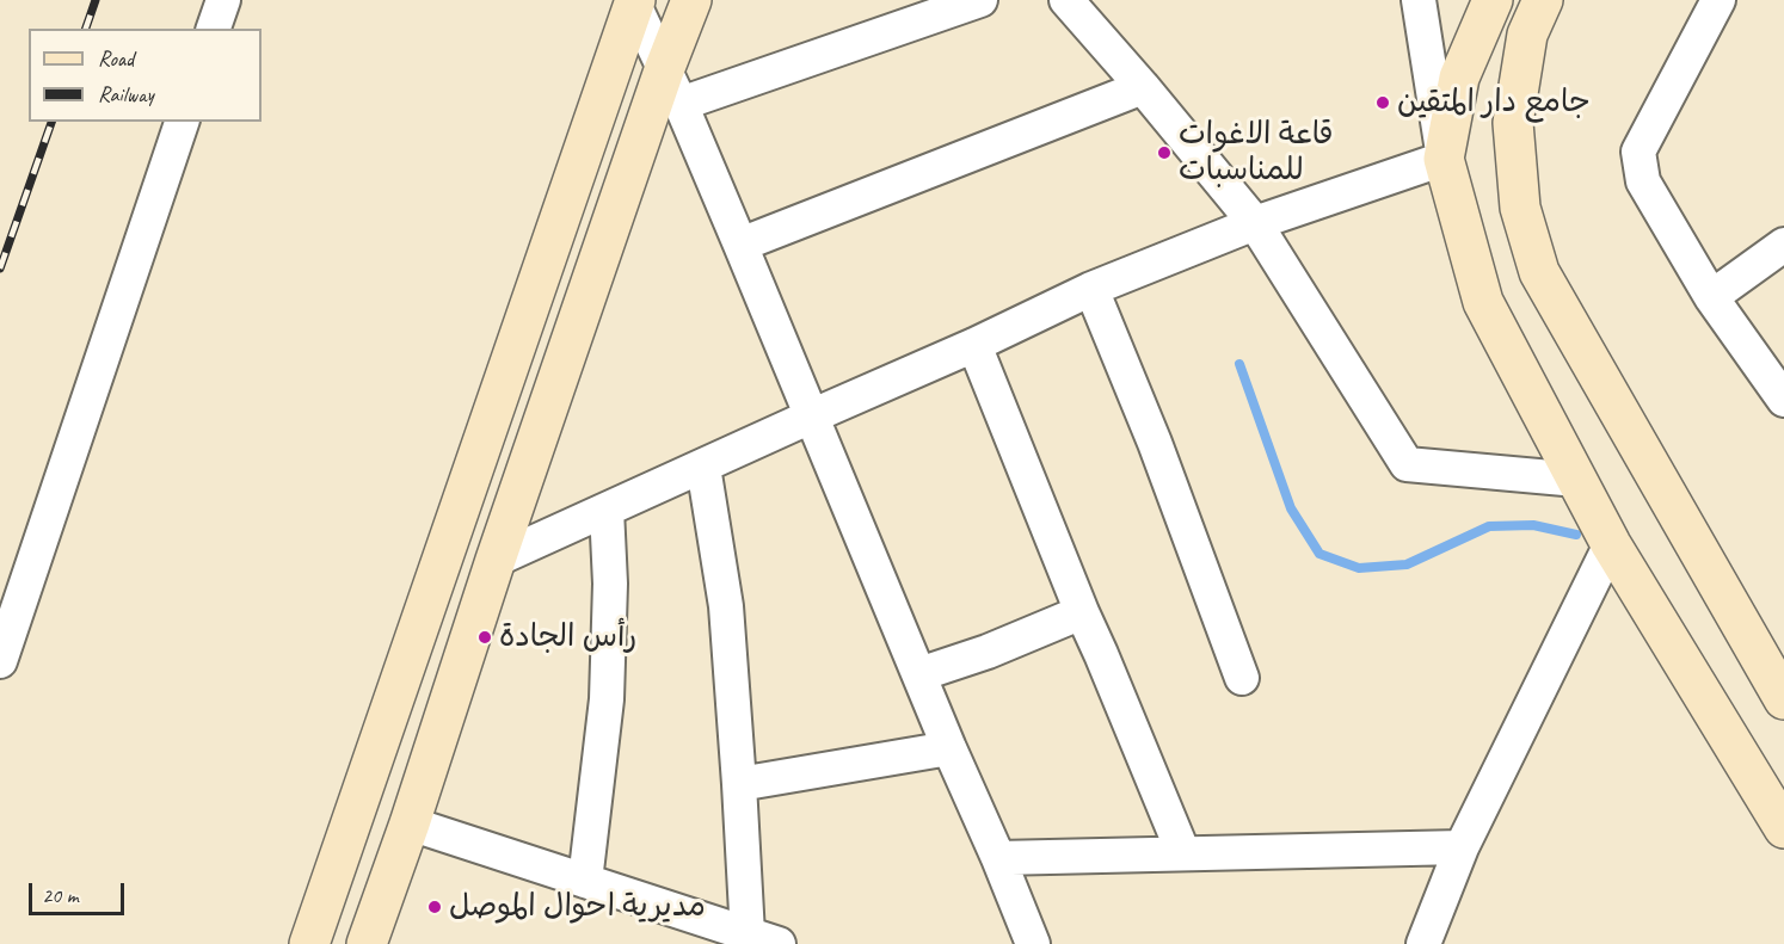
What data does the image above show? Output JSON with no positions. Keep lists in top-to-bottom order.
{
  "places": [
    "جامع دار المتقين",
    "قاعة الاغوات للمناسبات",
    "رأس الجادة",
    "مديرية احوال الموصل"
  ],
  "legend": ["Road", "Railway"],
  "scale_bar": "20 m"
}
